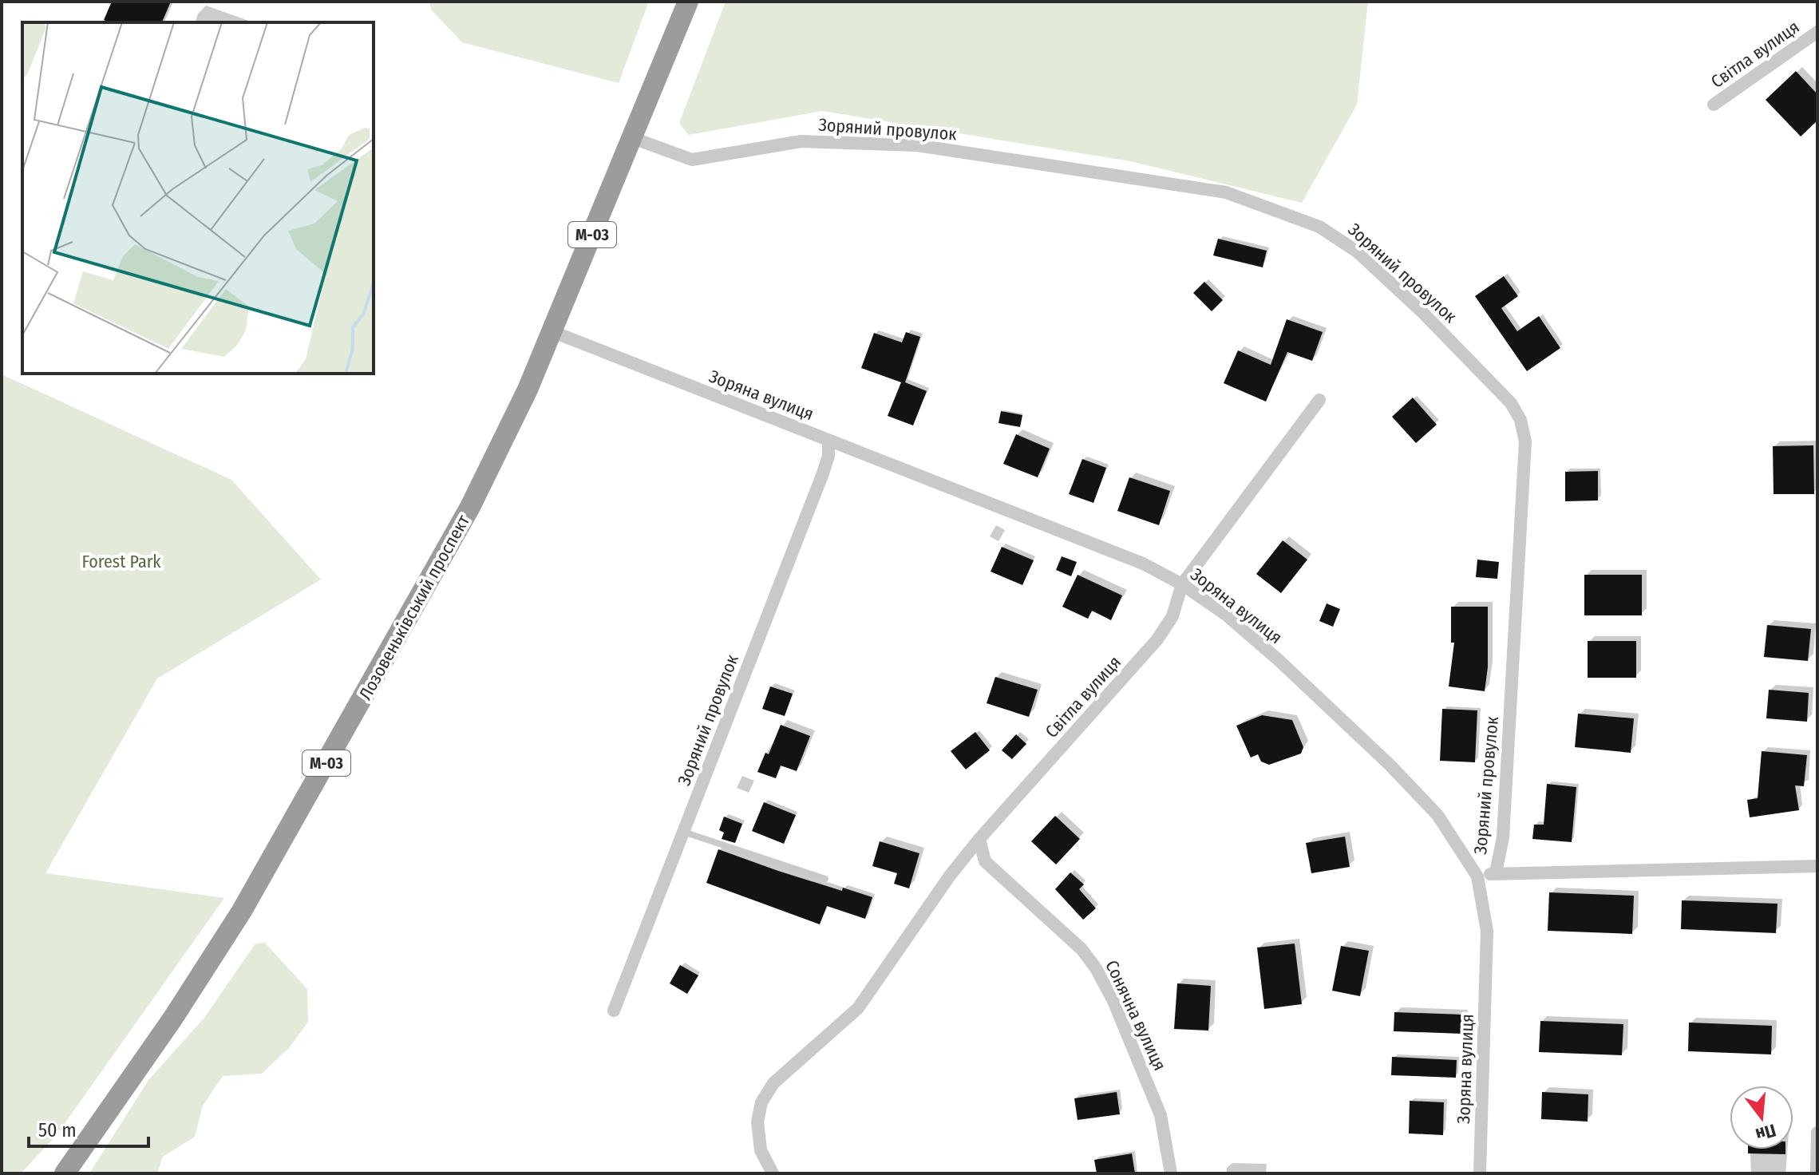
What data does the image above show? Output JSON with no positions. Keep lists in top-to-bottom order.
{
  "streets": {
    "highway": ["М-03", "Лозовеньківський проспект"],
    "street": [
      "Світла вулиця",
      "Зоряний провулок",
      "Зоряна вулиця",
      "Сонячна вулиця"
    ]
  },
  "crossings": [
    ["Світла вулиця", "Зоряна вулиця"],
    ["Світла вулиця", "Сонячна вулиця"],
    ["Зоряний провулок", "Зоряна вулиця"],
    ["Зоряний провулок", "Лозовеньківський проспект"],
    ["Зоряна вулиця", "Лозовеньківський проспект"]
  ],
  "parks": ["Forest Park"],
  "scale_bar": "50 m",
  "north": "bottom"
}
